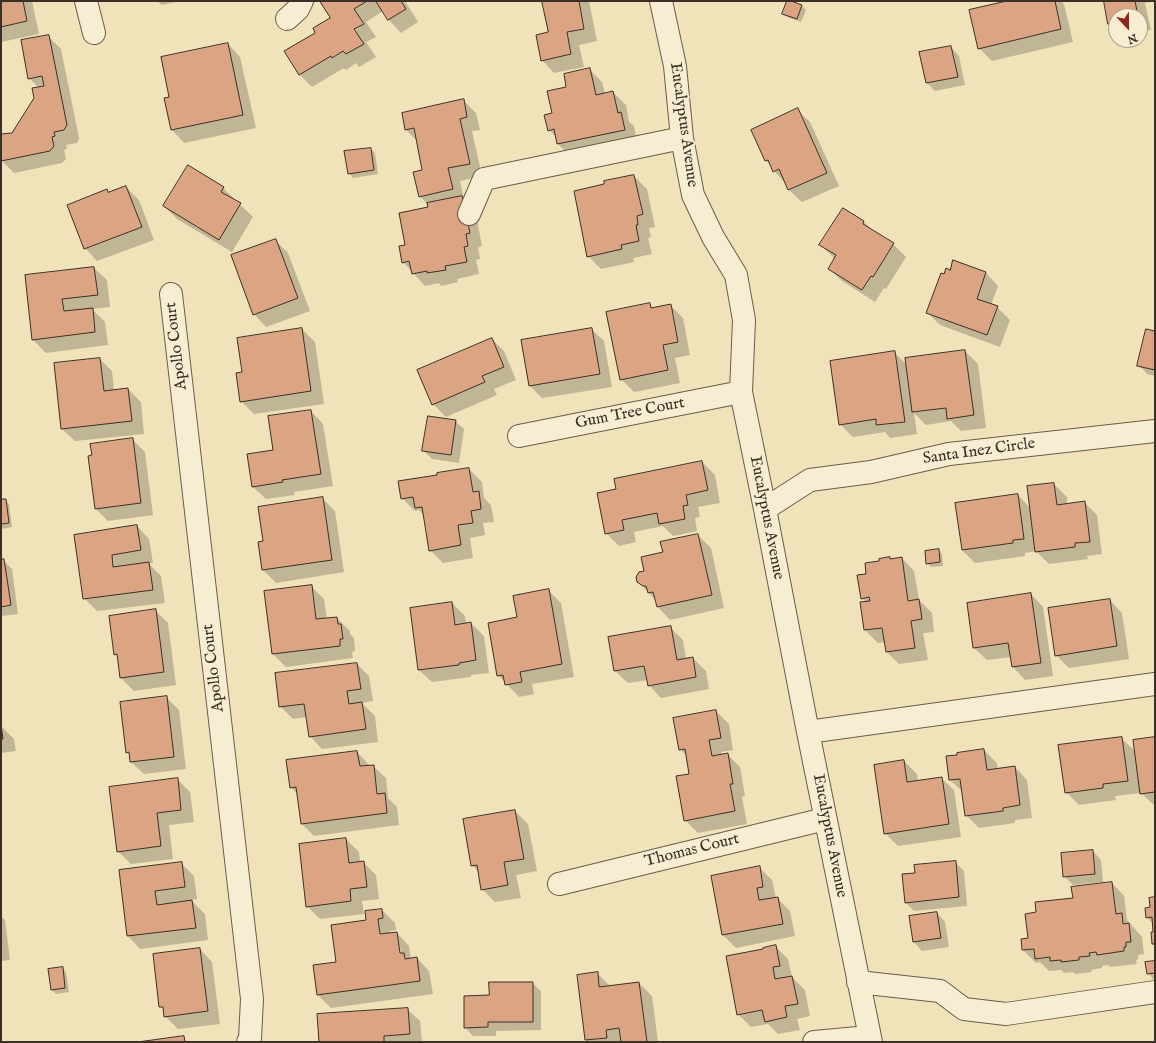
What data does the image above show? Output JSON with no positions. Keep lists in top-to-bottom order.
{
  "streets": {
    "street": [
      "Eucalyptus Avenue",
      "Apollo Court",
      "Gum Tree Court",
      "Santa Inez Circle",
      "Thomas Court"
    ]
  },
  "crossings": [
    ["Eucalyptus Avenue", "Gum Tree Court"],
    ["Eucalyptus Avenue", "Santa Inez Circle"],
    ["Eucalyptus Avenue", "Thomas Court"]
  ],
  "north": "bottom"
}
